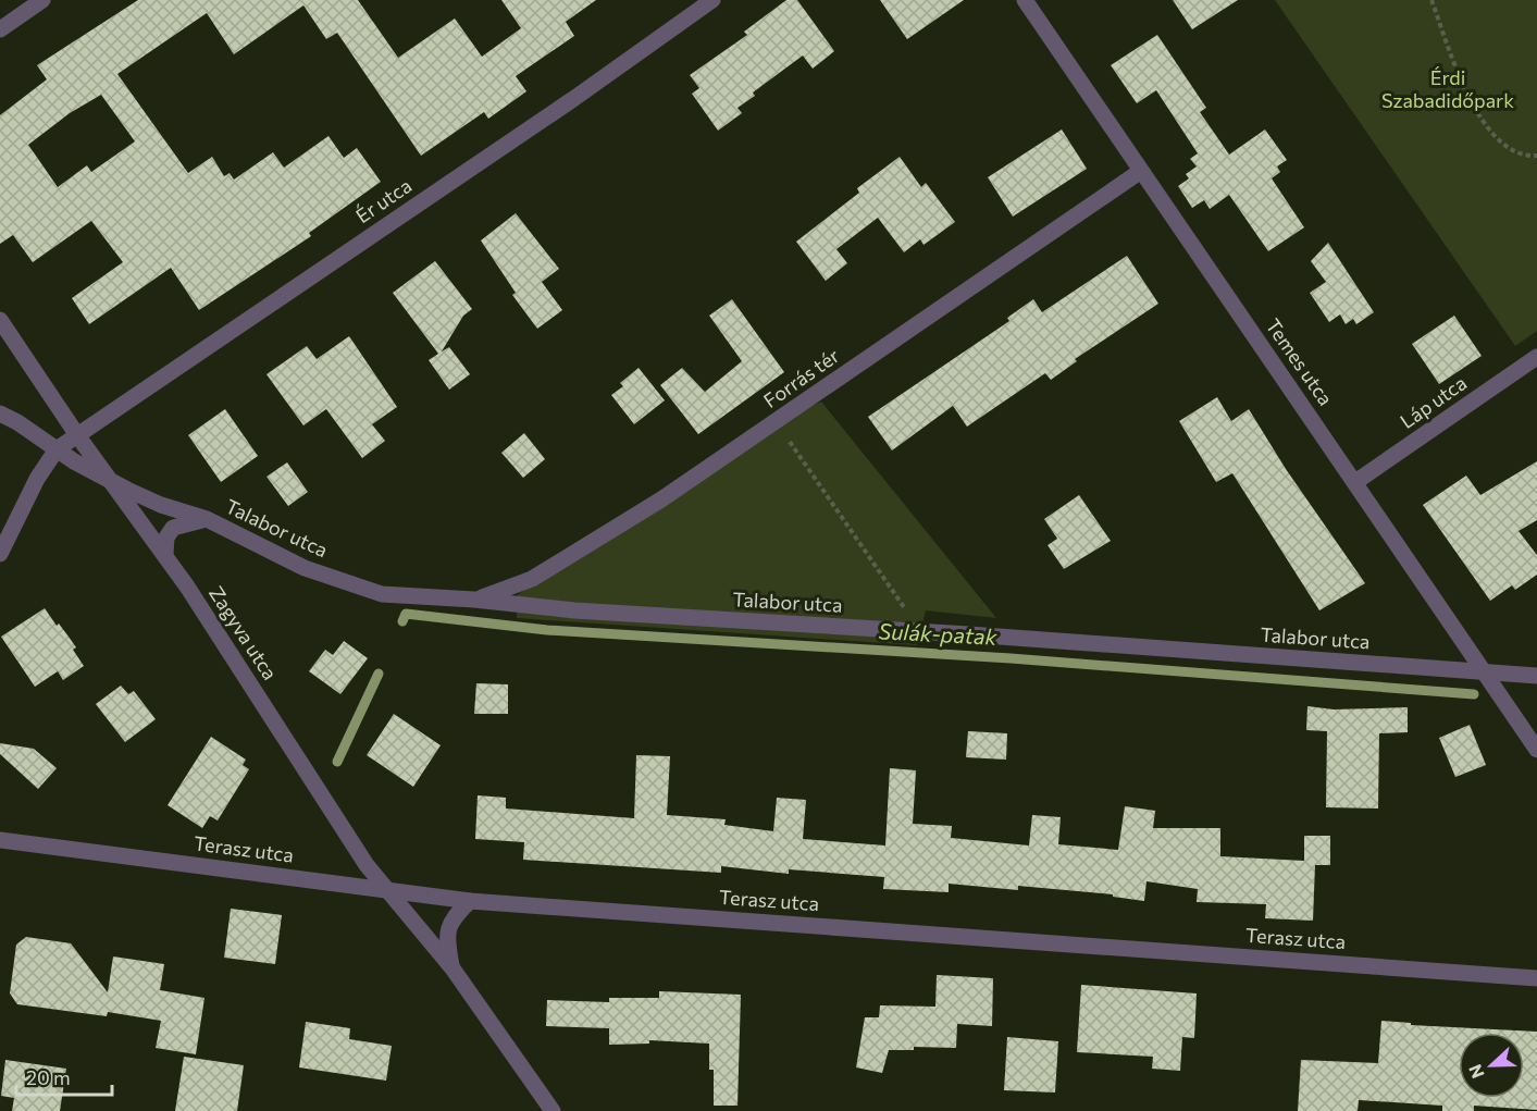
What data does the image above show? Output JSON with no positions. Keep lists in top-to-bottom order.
{
  "streets": {
    "street": [
      "Ér utca",
      "Temes utca",
      "Forrás tér",
      "Láp utca",
      "Talabor utca",
      "Zagyva utca",
      "Terasz utca"
    ]
  },
  "crossings": [
    ["Ér utca", "Talabor utca"],
    ["Ér utca", "Zagyva utca"],
    ["Temes utca", "Forrás tér"],
    ["Temes utca", "Láp utca"],
    ["Temes utca", "Talabor utca"],
    ["Forrás tér", "Talabor utca"],
    ["Talabor utca", "Zagyva utca"],
    ["Zagyva utca", "Terasz utca"]
  ],
  "water": ["Sulák-patak"],
  "parks": ["Érdi Szabadidőpark"],
  "scale_bar": "20 m",
  "north": "left"
}
